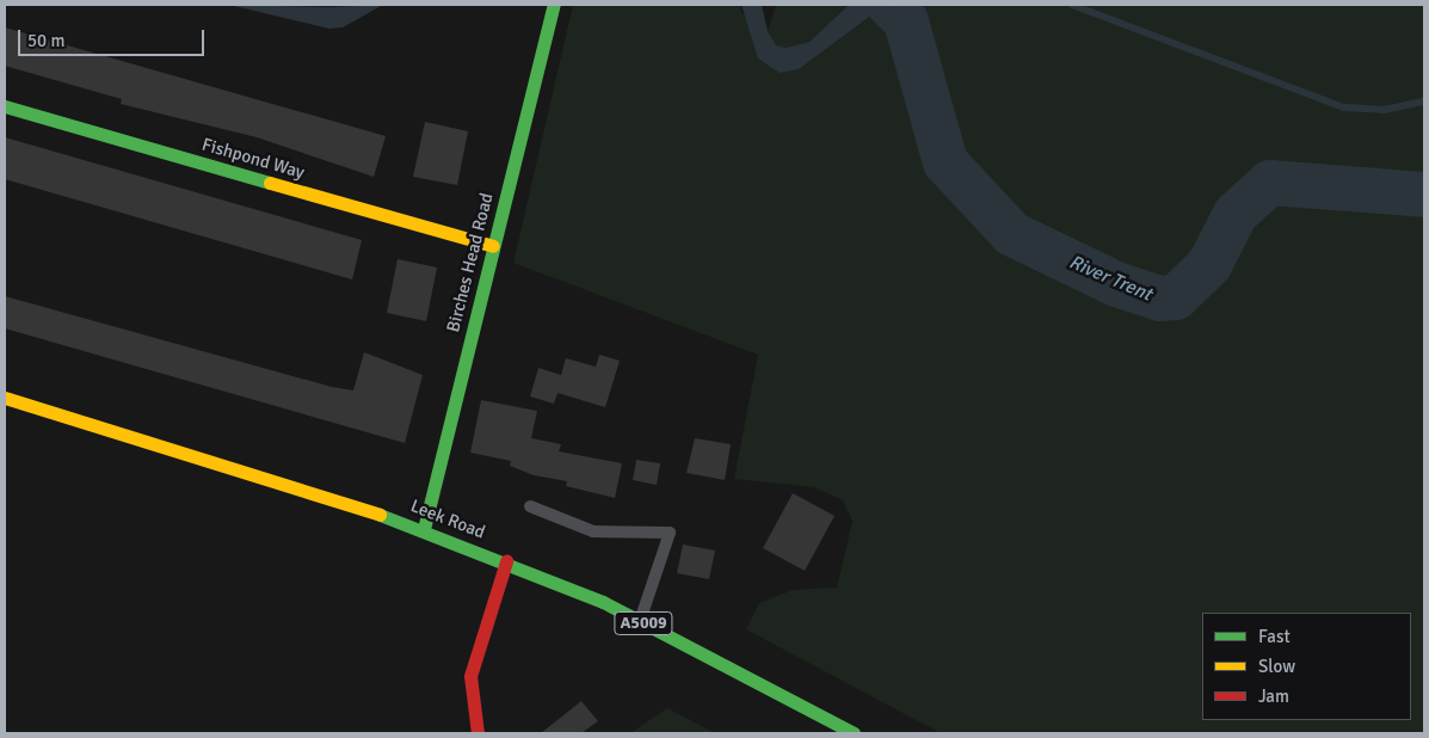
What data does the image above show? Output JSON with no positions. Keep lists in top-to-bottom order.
{
  "streets": {
    "street": [
      "Fishpond Way",
      "Birches Head Road",
      "Leek Road",
      "A5009"
    ]
  },
  "crossings": [
    ["Fishpond Way", "Birches Head Road"],
    ["Birches Head Road", "Leek Road"]
  ],
  "water": ["River Trent"],
  "legend": ["Fast", "Slow", "Jam"],
  "scale_bar": "50 m"
}
